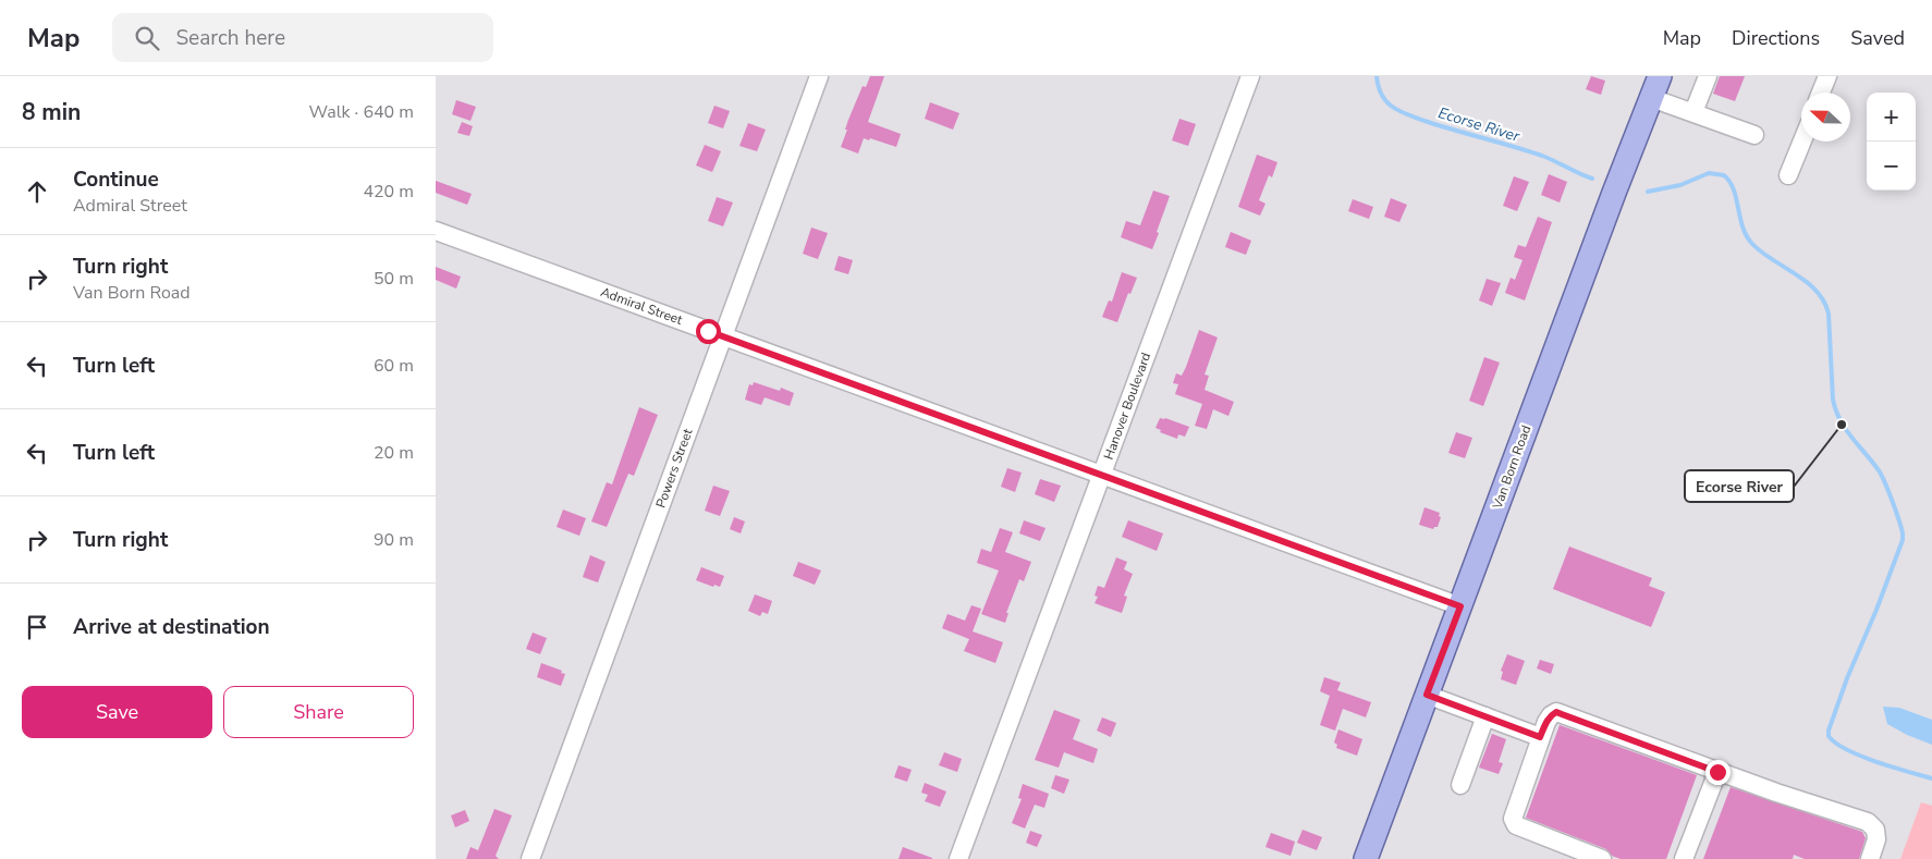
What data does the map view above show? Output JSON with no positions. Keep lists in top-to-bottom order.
{
  "streets": {
    "main road": ["Van Born Road"],
    "street": ["Admiral Street", "Hanover Boulevard", "Powers Street"]
  },
  "crossings": [
    ["Admiral Street", "Hanover Boulevard"],
    ["Admiral Street", "Van Born Road"],
    ["Admiral Street", "Powers Street"]
  ],
  "water": ["Ecorse River"],
  "places": ["Ecorse River"],
  "north": "left",
  "page": {
    "header": "Map",
    "search": "Search here",
    "nav": ["Map", "Directions", "Saved"],
    "heading": ["8 min", "Walk · 640 m"],
    "map_buttons": ["+", "−"],
    "list": [
      ["Continue", "Admiral Street", "420 m"],
      ["Turn right", "Van Born Road", "50 m"],
      ["Turn left", "60 m"],
      ["Turn left", "20 m"],
      ["Turn right", "90 m"],
      "Arrive at destination"
    ],
    "buttons": ["Save", "Share"]
  }
}
